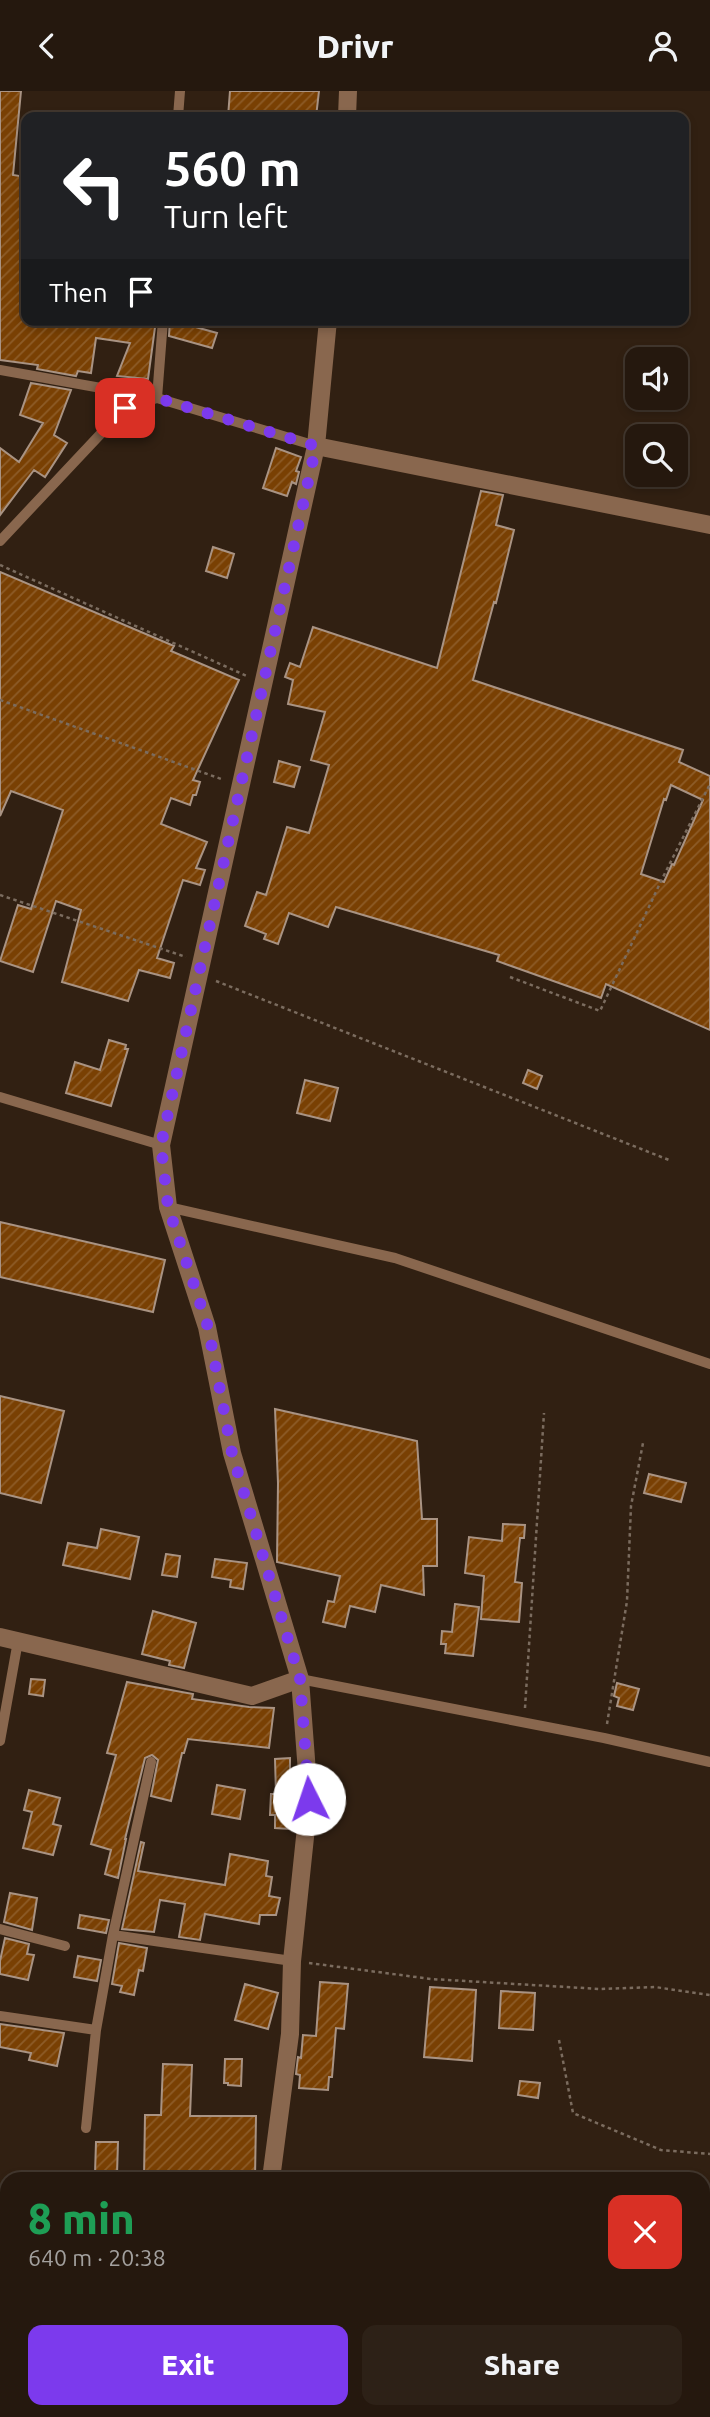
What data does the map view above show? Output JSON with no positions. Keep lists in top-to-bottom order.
{
  "page": {
    "header": "Drivr",
    "turn": ["560 m", "Turn left"],
    "then": "Then",
    "heading": ["8 min", "640 m · 20:38"],
    "buttons": ["Exit", "Share"]
  }
}
